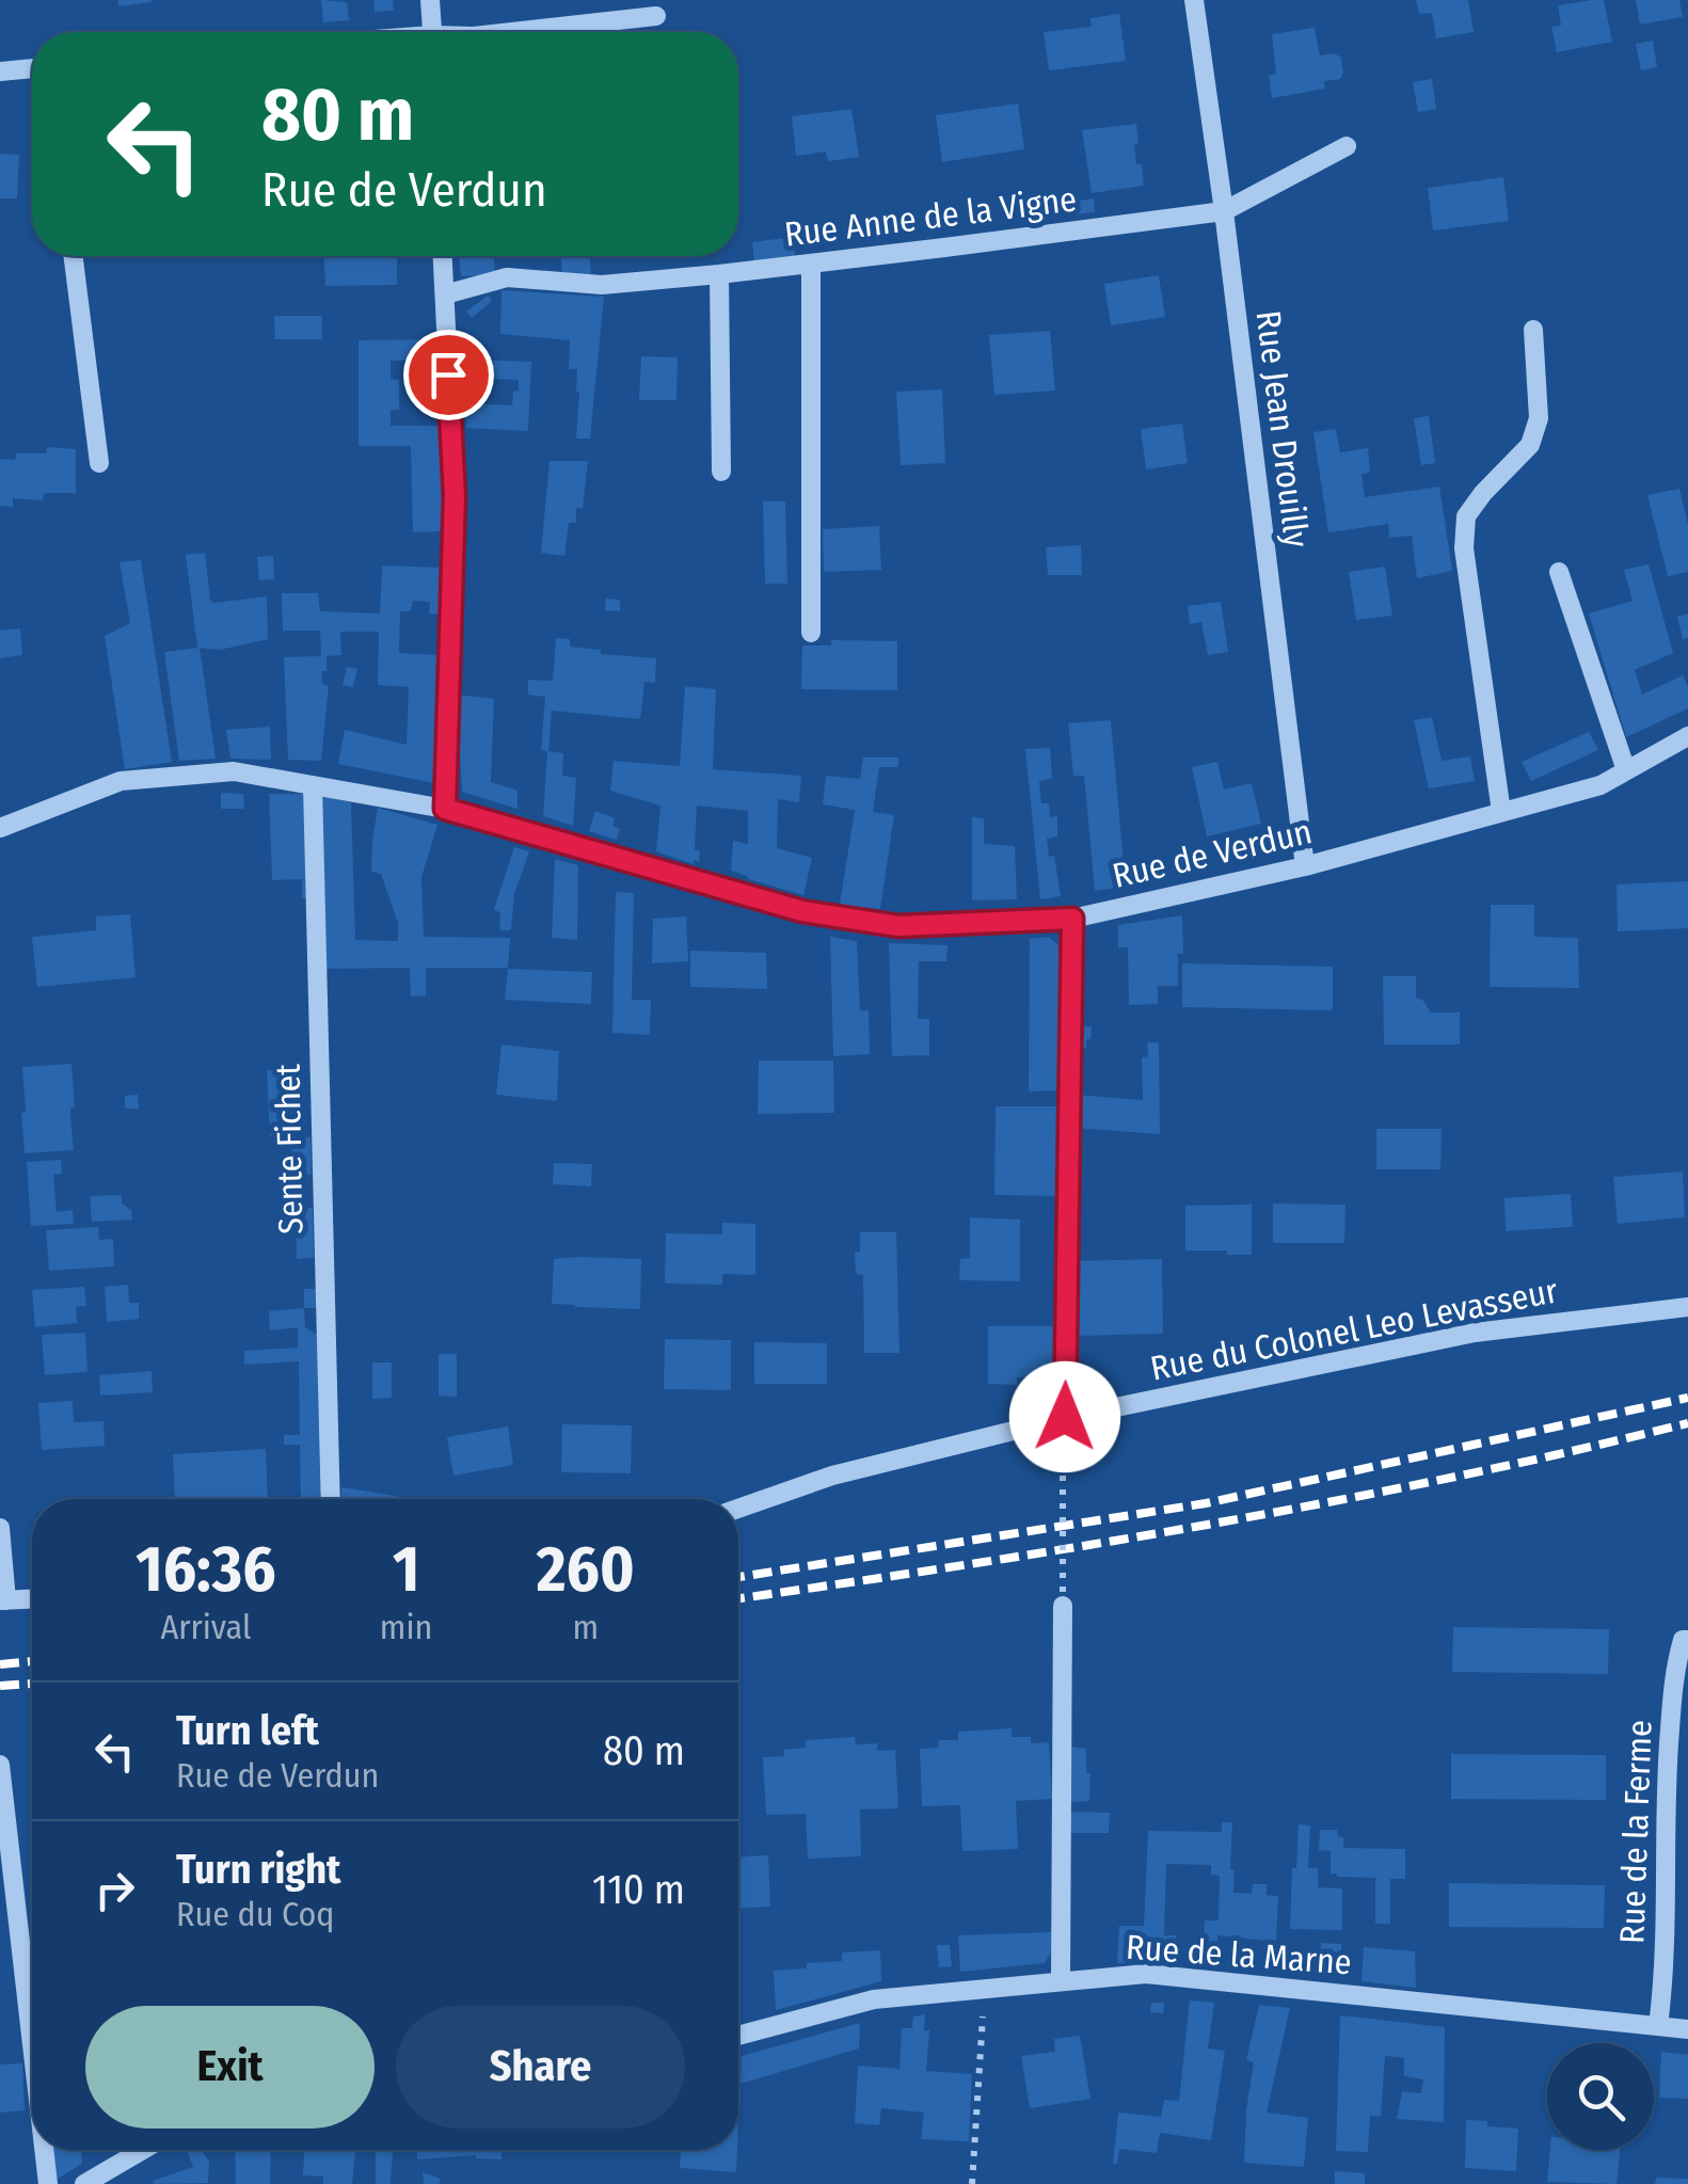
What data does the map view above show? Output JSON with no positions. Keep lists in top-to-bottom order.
{
  "streets": {
    "street": [
      "Rue Anne de la Vigne",
      "Rue Jean Drouilly",
      "Rue de Verdun",
      "Sente Fichet",
      "Rue du Colonel Leo Levasseur",
      "Rue de la Ferme",
      "Rue de la Marne"
    ]
  },
  "crossings": [
    ["Rue Anne de la Vigne", "Rue Jean Drouilly"],
    ["Rue Jean Drouilly", "Rue de Verdun"],
    ["Rue de Verdun", "Sente Fichet"],
    ["Rue de la Ferme", "Rue de la Marne"]
  ],
  "page": {
    "turn": ["80 m", "Rue de Verdun"],
    "eta": [
      "16:36",
      "Arrival",
      "1",
      "min",
      "260",
      "m"
    ],
    "list": [
      {
        "name": "Turn left",
        "note": "Rue de Verdun",
        "value": "80 m"
      },
      {
        "name": "Turn right",
        "note": "Rue du Coq",
        "value": "110 m"
      }
    ],
    "buttons": ["Exit", "Share"]
  }
}
